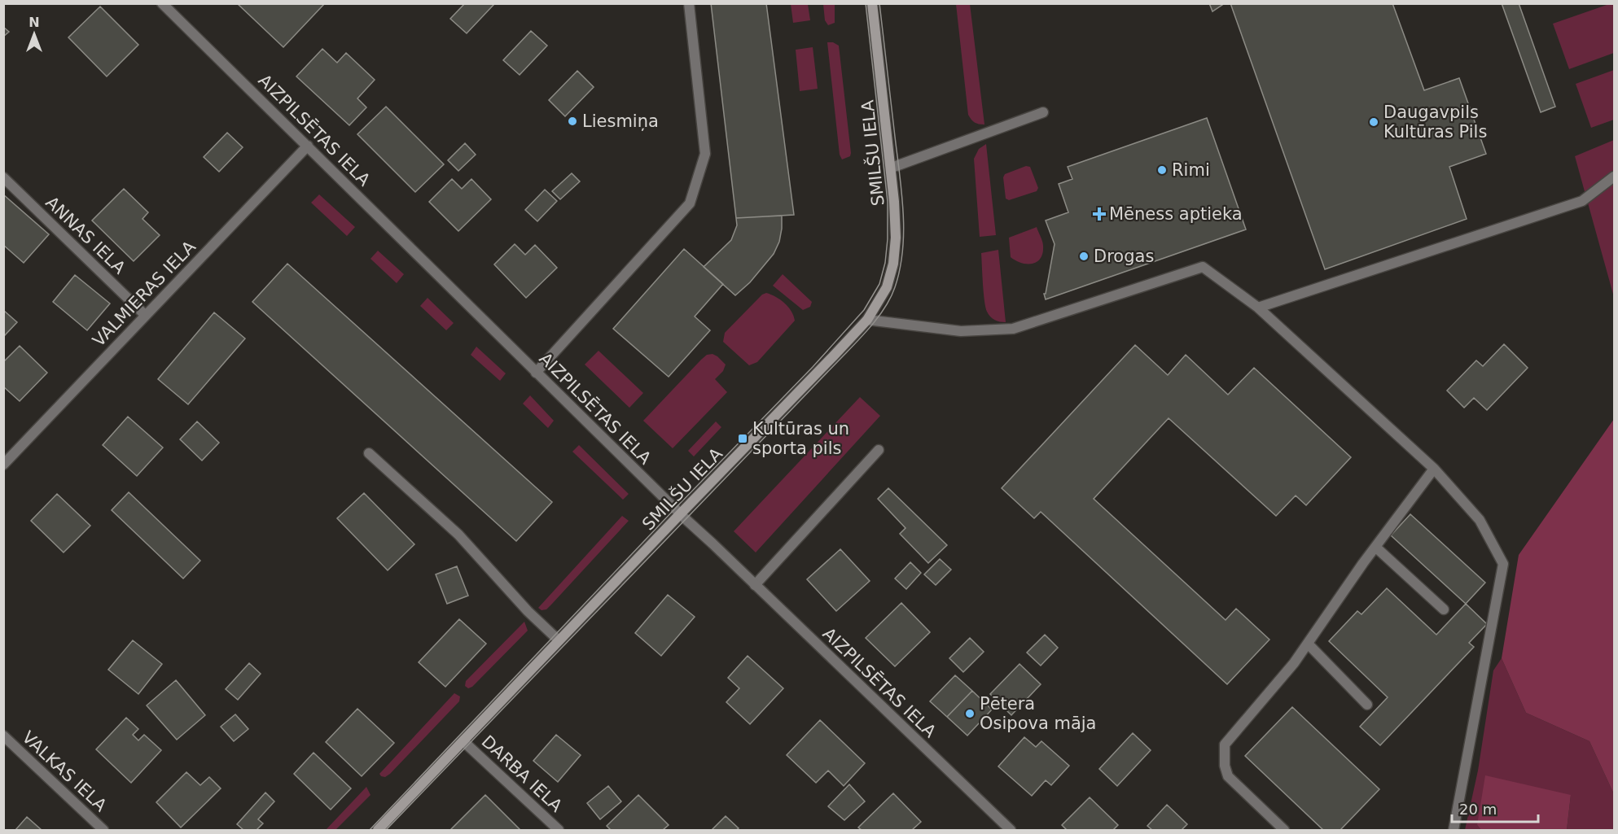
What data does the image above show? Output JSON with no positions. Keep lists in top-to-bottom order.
{
  "streets": {
    "street": [
      "AIZPILSĒTAS IELA",
      "SMILŠU IELA",
      "ANNAS IELA",
      "VALMIERAS IELA",
      "VALKAS IELA",
      "DARBA IELA"
    ]
  },
  "crossings": [
    ["AIZPILSĒTAS IELA", "SMILŠU IELA"],
    ["AIZPILSĒTAS IELA", "VALMIERAS IELA"],
    ["SMILŠU IELA", "DARBA IELA"],
    ["ANNAS IELA", "VALMIERAS IELA"]
  ],
  "places": {
    "other": [
      "Liesmiņa",
      "Daugavpils Kultūras Pils",
      "Rimi",
      "Drogas",
      "Pētera Osipova māja"
    ],
    "health": ["Mēness aptieka"],
    "transit": ["Kultūras un sporta pils"]
  },
  "scale_bar": "20 m",
  "north": "top"
}
